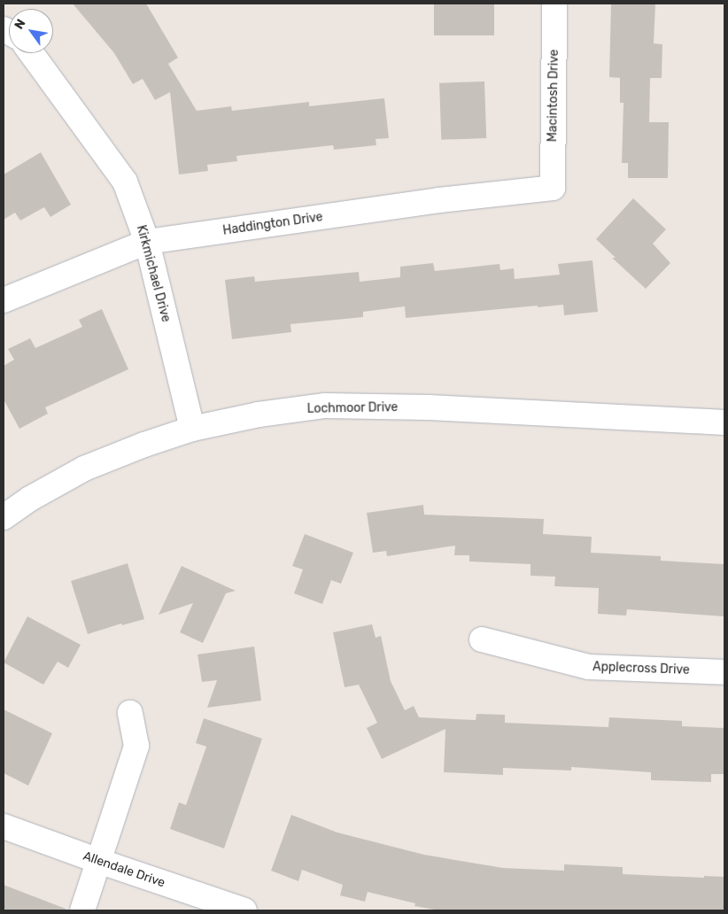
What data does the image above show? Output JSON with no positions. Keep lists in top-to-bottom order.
{
  "streets": {
    "street": [
      "Macintosh Drive",
      "Haddington Drive",
      "Kirkmichael Drive",
      "Lochmoor Drive",
      "Applecross Drive",
      "Allendale Drive"
    ]
  },
  "crossings": [
    ["Macintosh Drive", "Haddington Drive"],
    ["Haddington Drive", "Kirkmichael Drive"],
    ["Kirkmichael Drive", "Lochmoor Drive"]
  ],
  "north": "top left"
}
